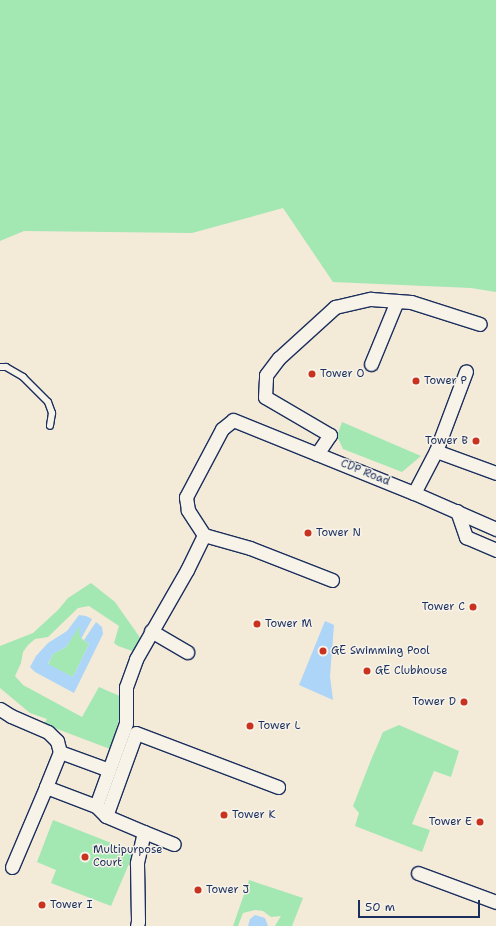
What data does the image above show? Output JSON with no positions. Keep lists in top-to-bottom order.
{
  "streets": {
    "street": ["CDP Road"]
  },
  "places": [
    "Tower O",
    "Tower P",
    "Tower B",
    "Tower N",
    "Tower C",
    "Tower M",
    "GE Swimming Pool",
    "GE Clubhouse",
    "Tower D",
    "Tower L",
    "Tower K",
    "Tower E",
    "Multipurpose Court",
    "Tower J",
    "Tower I"
  ],
  "scale_bar": "50 m"
}
